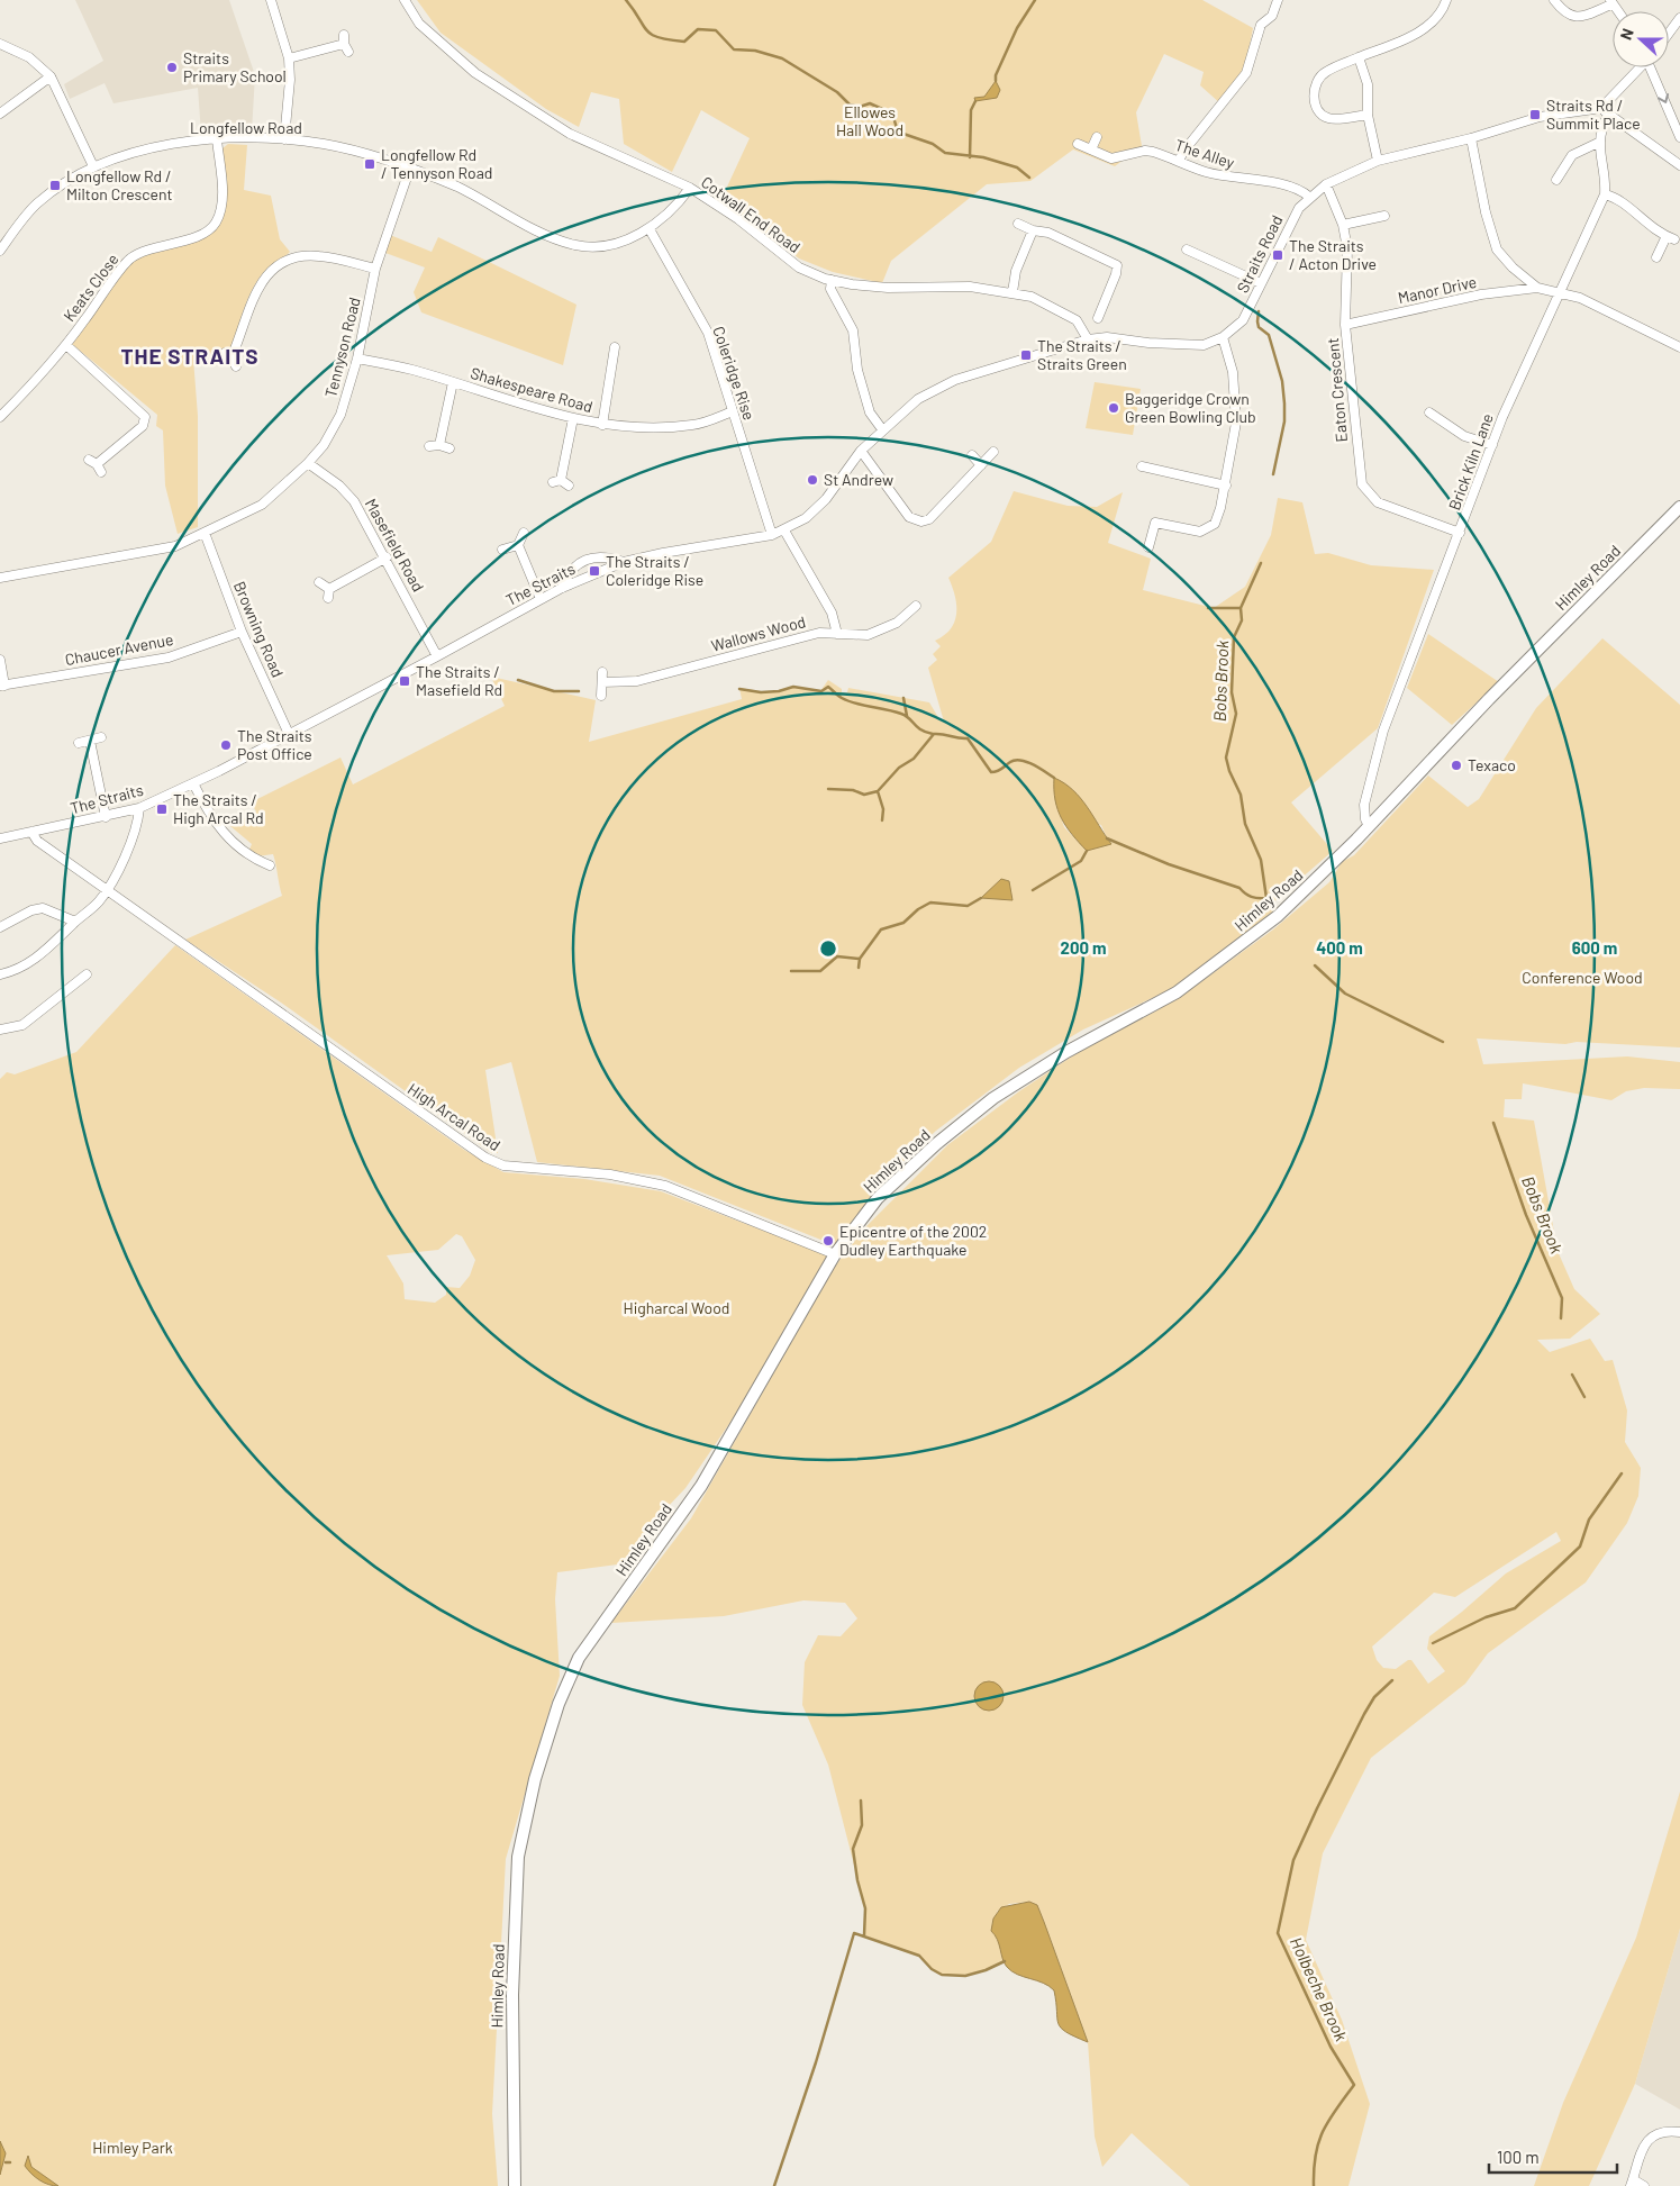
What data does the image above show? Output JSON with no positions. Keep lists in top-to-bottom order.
{
  "streets": {
    "main road": ["Himley Road"],
    "street": [
      "Longfellow Road",
      "The Alley",
      "Cotwall End Road",
      "Straits Road",
      "Keats Close",
      "Manor Drive",
      "Tennyson Road",
      "Coleridge Rise",
      "Shakespeare Road",
      "Eaton Crescent",
      "Brick Kiln Lane",
      "Masefield Road",
      "The Straits",
      "Browning Road",
      "Wallows Wood",
      "Chaucer Avenue",
      "High Arcal Road"
    ]
  },
  "crossings": [
    ["Longfellow Road", "Cotwall End Road"],
    ["Longfellow Road", "Keats Close"],
    ["Longfellow Road", "Tennyson Road"],
    ["Longfellow Road", "Coleridge Rise"],
    ["The Alley", "Straits Road"],
    ["Cotwall End Road", "Straits Road"],
    ["Straits Road", "Eaton Crescent"],
    ["Straits Road", "The Straits"],
    ["Manor Drive", "Eaton Crescent"],
    ["Tennyson Road", "Shakespeare Road"],
    ["Tennyson Road", "Masefield Road"],
    ["Tennyson Road", "Browning Road"],
    ["Coleridge Rise", "Shakespeare Road"],
    ["Coleridge Rise", "The Straits"],
    ["Eaton Crescent", "Brick Kiln Lane"],
    ["Brick Kiln Lane", "Himley Road"],
    ["Masefield Road", "The Straits"],
    ["Himley Road", "High Arcal Road"],
    ["The Straits", "Browning Road"],
    ["The Straits", "High Arcal Road"],
    ["Browning Road", "Chaucer Avenue"]
  ],
  "districts": ["THE STRAITS"],
  "water": ["Bobs Brook", "Holbeche Brook"],
  "parks": [
    "Ellowes Hall Wood",
    "Conference Wood",
    "Higharcal Wood",
    "Himley Park"
  ],
  "places": {
    "other": [
      "Straits Primary School",
      "Baggeridge Crown Green Bowling Club",
      "St Andrew",
      "The Straits Post Office",
      "Texaco",
      "Epicentre of the 2002 Dudley Earthquake"
    ],
    "transit": [
      "Straits Rd / Summit Place",
      "Longfellow Rd / Tennyson Road",
      "Longfellow Rd / Milton Crescent",
      "The Straits / Acton Drive",
      "The Straits / Straits Green",
      "The Straits / Coleridge Rise",
      "The Straits / Masefield Rd",
      "The Straits / High Arcal Rd"
    ]
  },
  "scale_bar": "100 m",
  "north": "left",
  "rings": ["200 m", "400 m", "600 m"]
}
